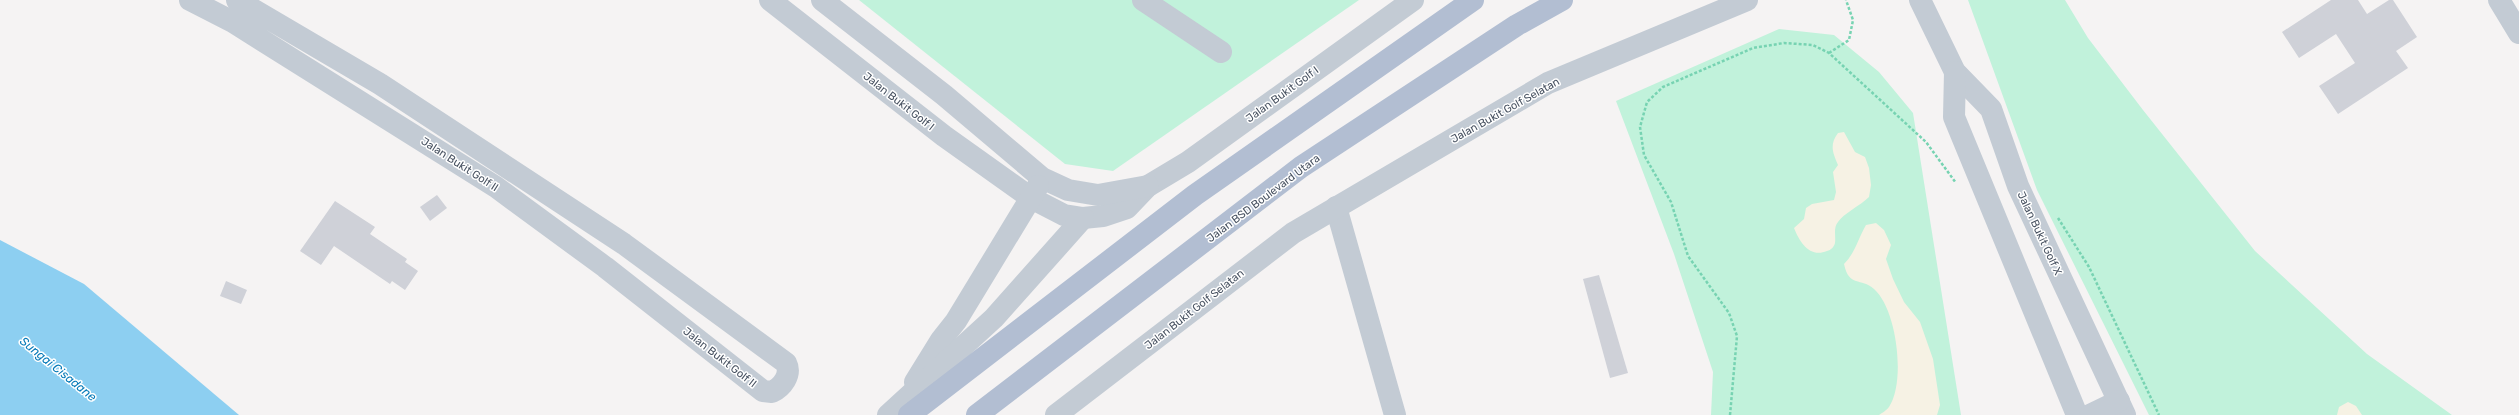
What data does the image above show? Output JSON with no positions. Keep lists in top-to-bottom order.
{
  "streets": {
    "main road": ["Jalan BSD Boulevard Utara"],
    "street": [
      "Jalan Bukit Golf I",
      "Jalan Bukit Golf Selatan",
      "Jalan Bukit Golf II",
      "Jalan Bukit Golf X"
    ]
  },
  "water": ["Sungai Cisadane"]
}
